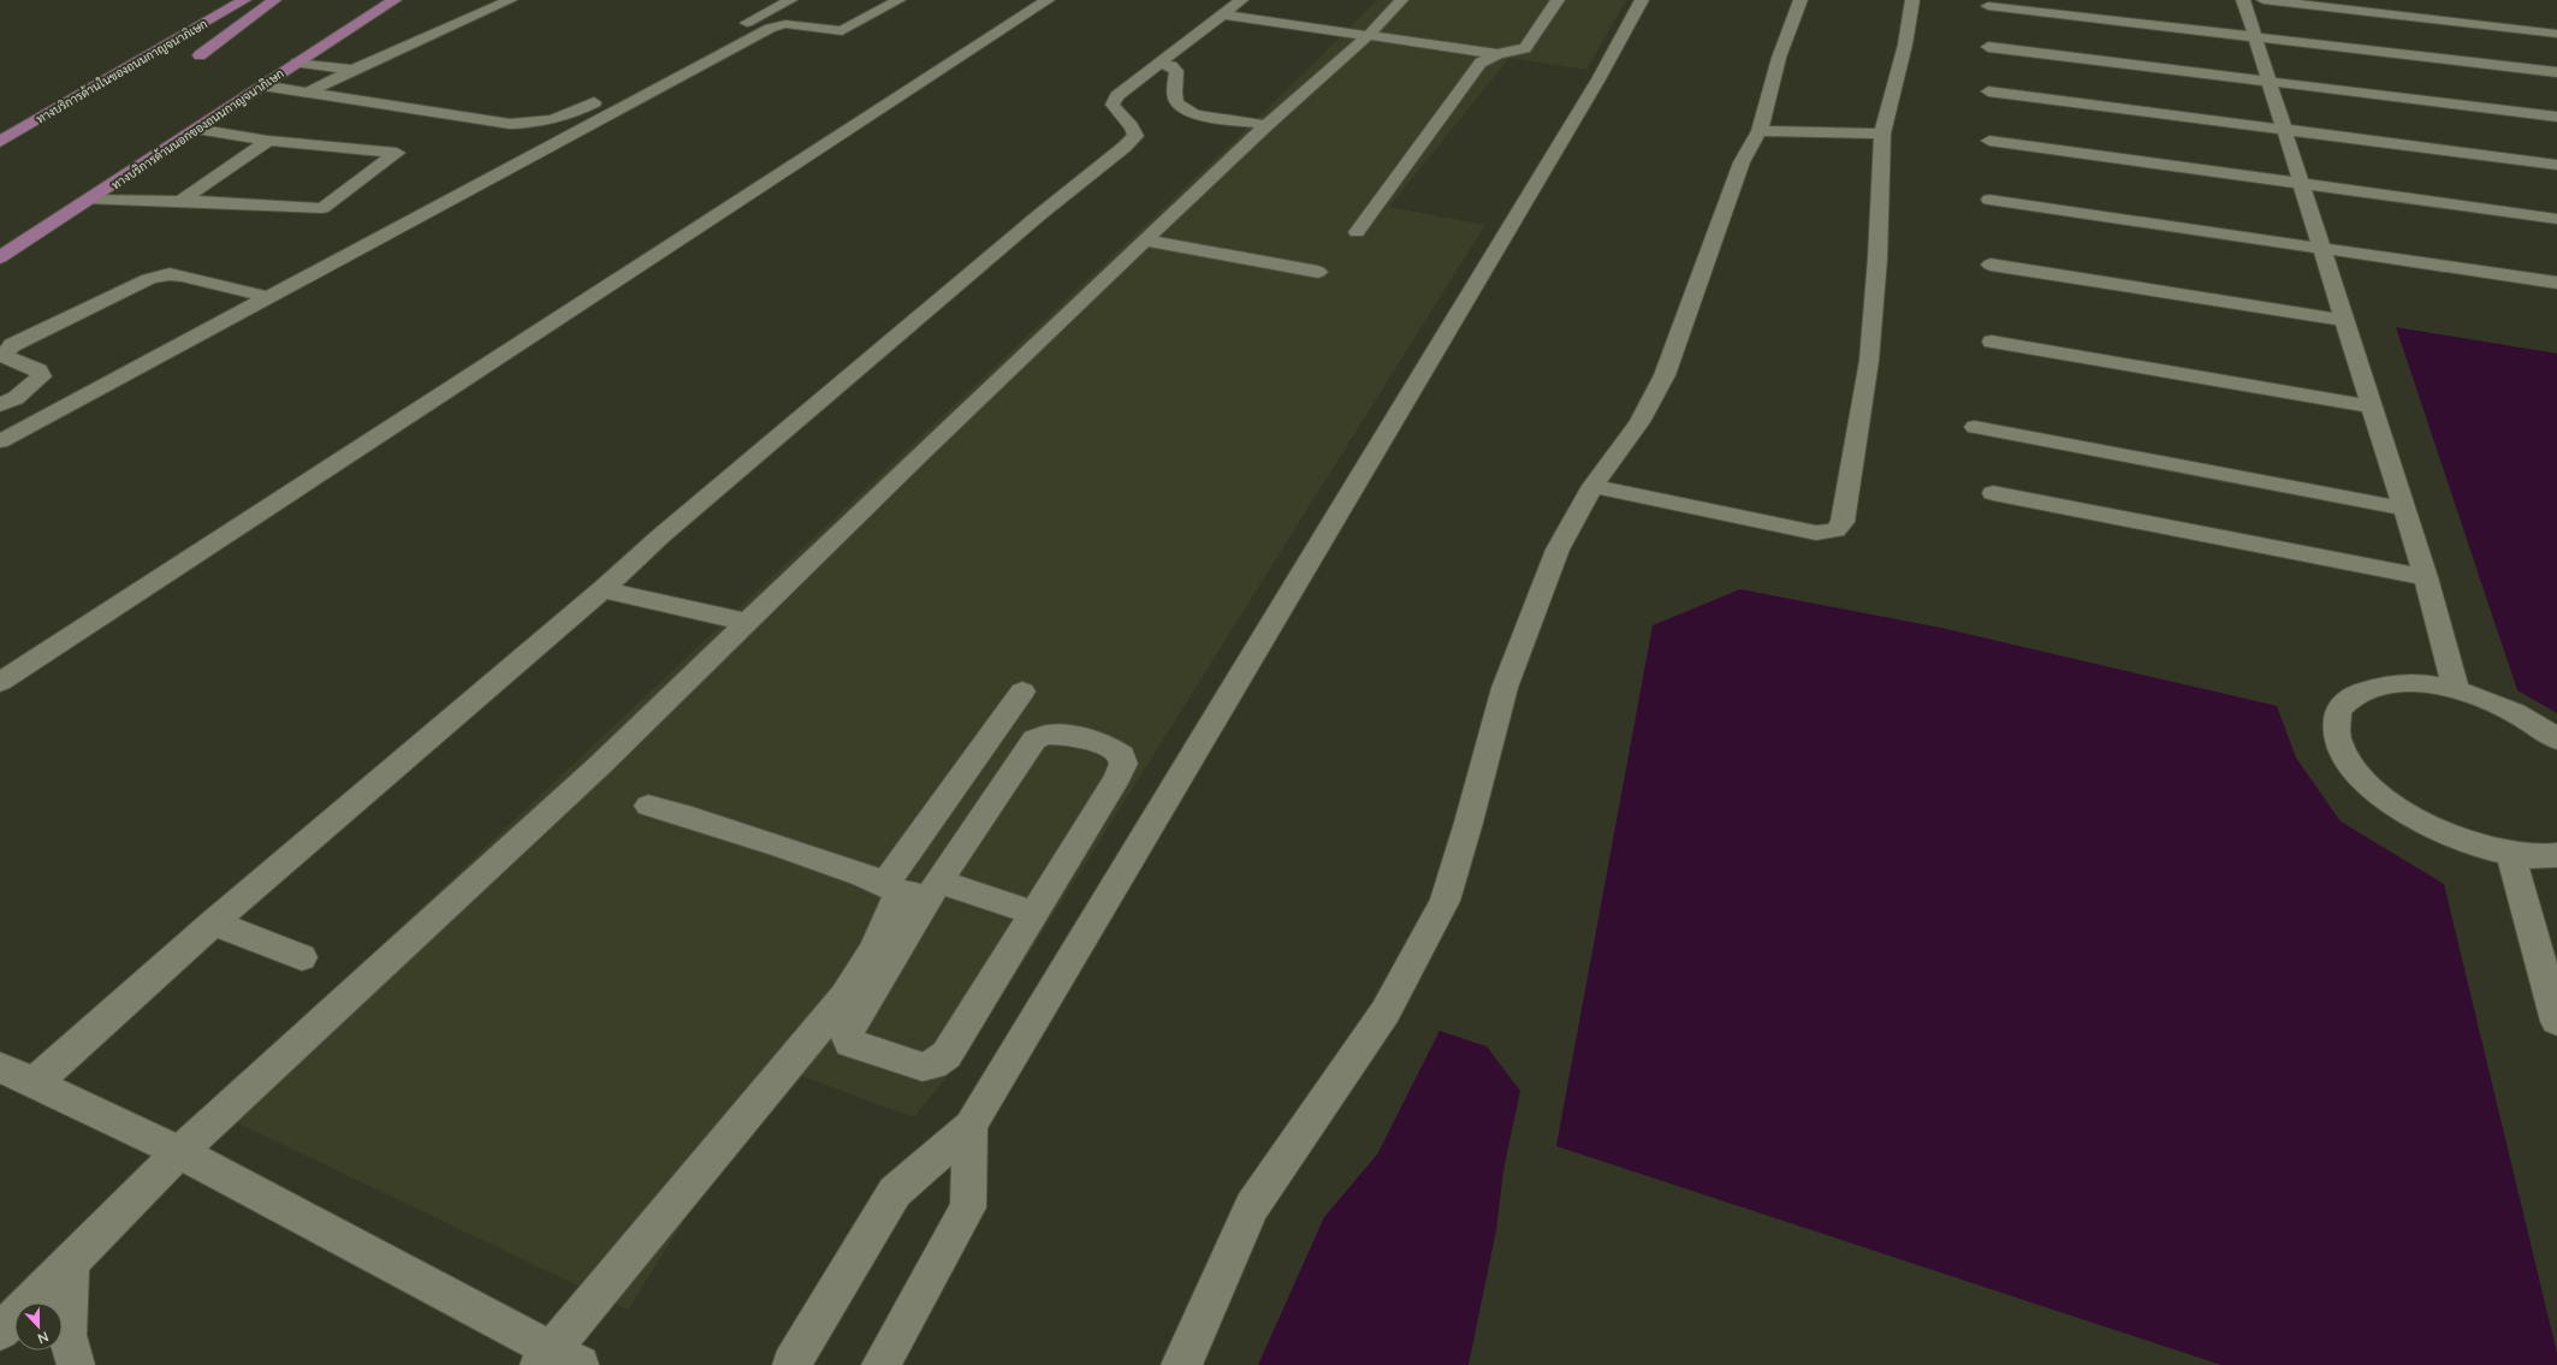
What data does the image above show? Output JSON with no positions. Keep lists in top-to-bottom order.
{
  "streets": {
    "main road": ["ทางบริการด้านในของถนนกาญจนาภิเษก", "ทางบริการด้านนอกของถนนกาญจนาภิเษก"]
  },
  "north": "bottom"
}
